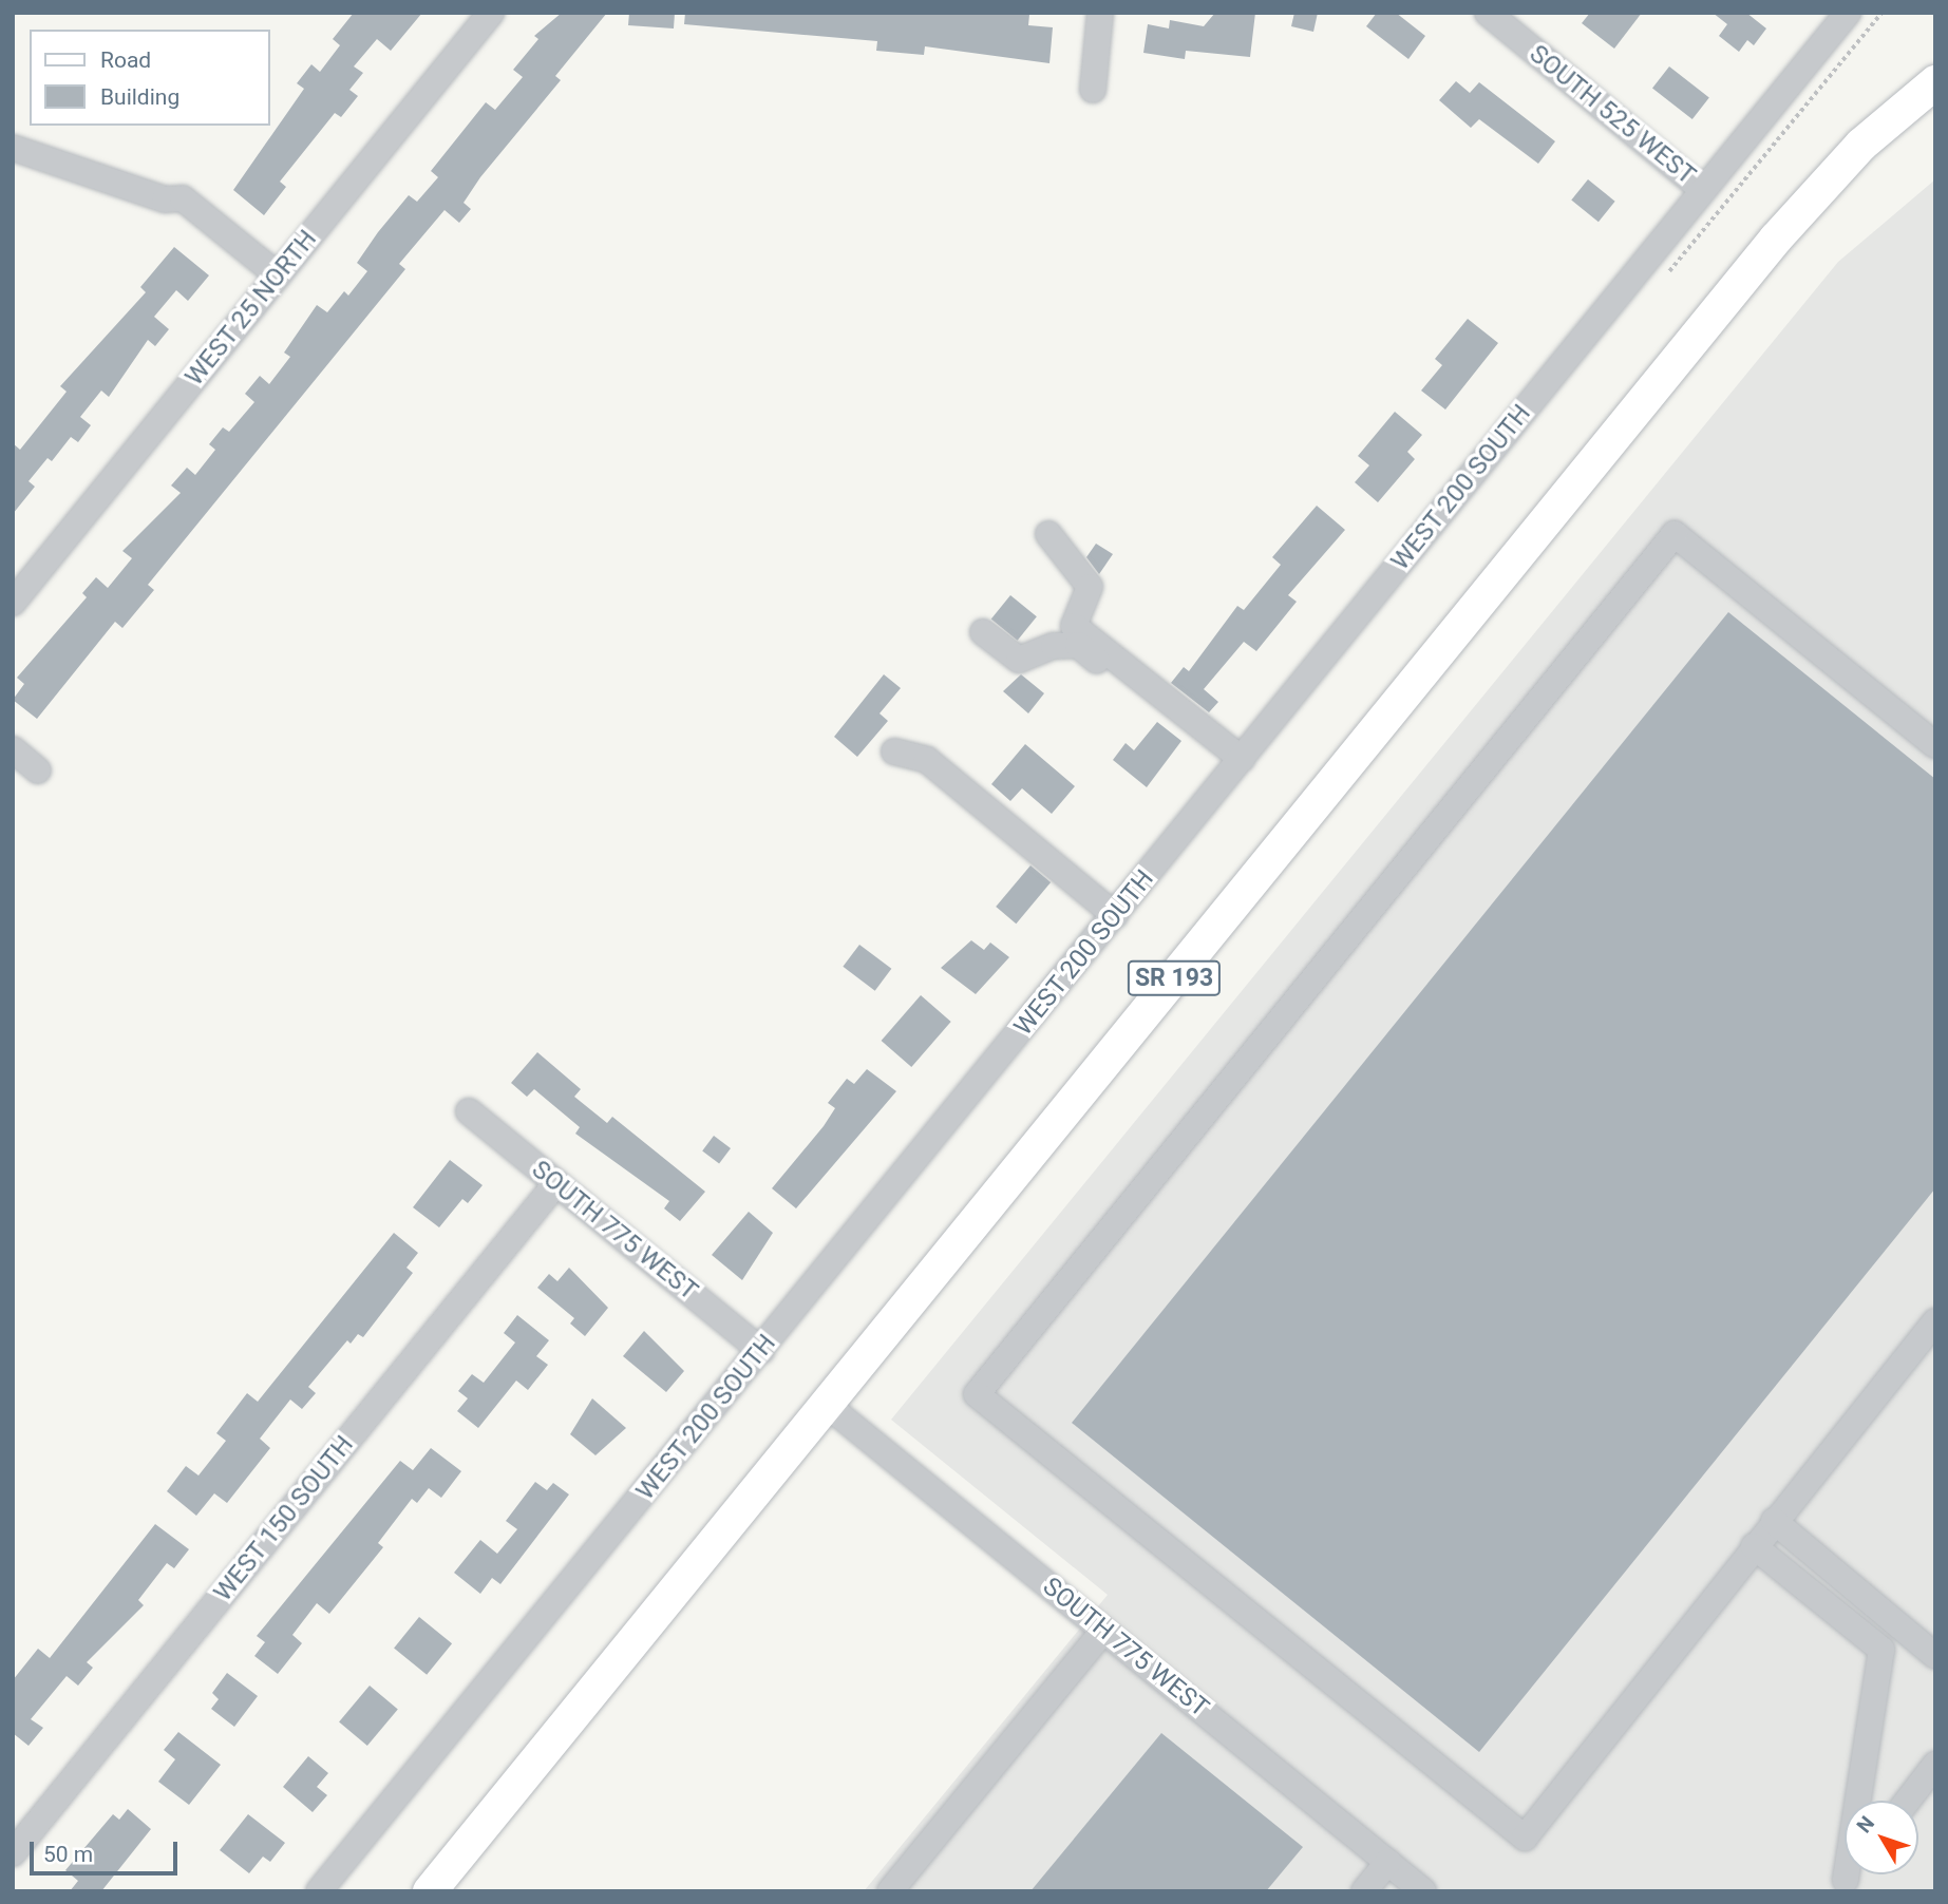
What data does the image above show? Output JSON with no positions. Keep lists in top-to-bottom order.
{
  "streets": {
    "main road": ["SR 193"],
    "street": [
      "SOUTH 525 WEST",
      "WEST 25 NORTH",
      "WEST 200 SOUTH",
      "SOUTH 775 WEST",
      "WEST 150 SOUTH"
    ]
  },
  "crossings": [
    ["SOUTH 525 WEST", "WEST 200 SOUTH"],
    ["WEST 200 SOUTH", "SOUTH 775 WEST"],
    ["SR 193", "SOUTH 775 WEST"],
    ["SOUTH 775 WEST", "WEST 150 SOUTH"]
  ],
  "legend": ["Road", "Building"],
  "scale_bar": "50 m",
  "north": "top left"
}
